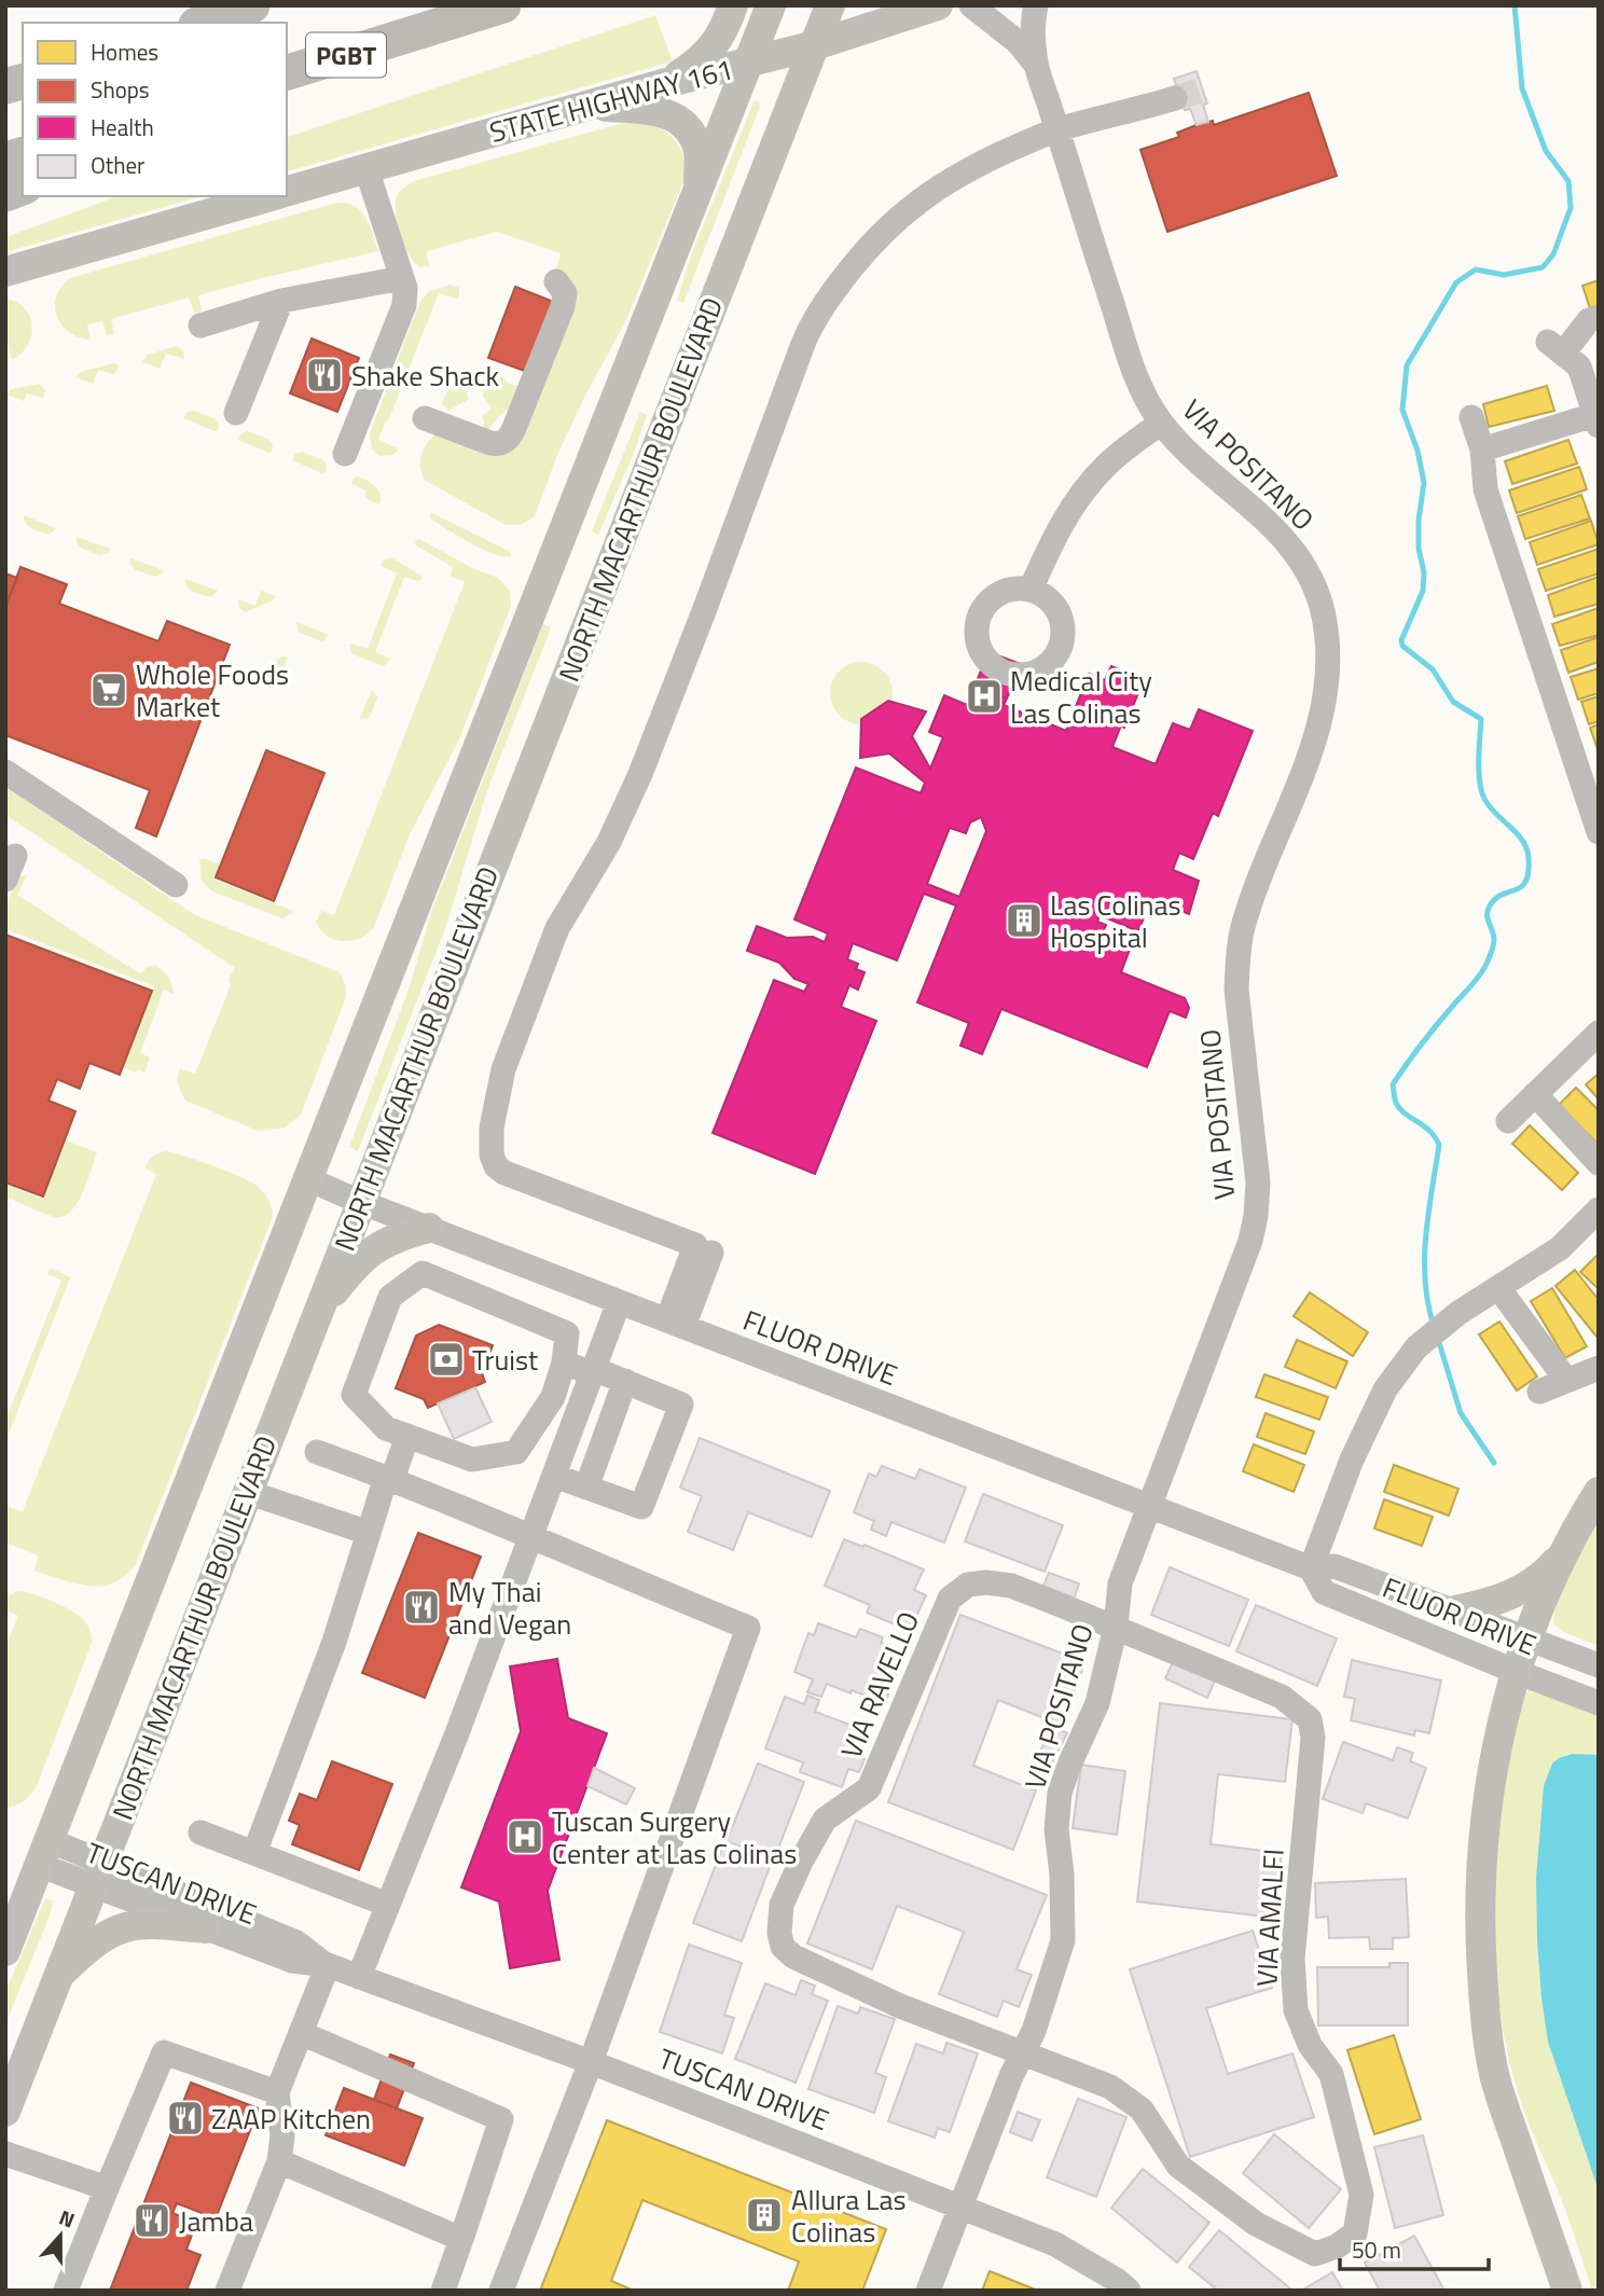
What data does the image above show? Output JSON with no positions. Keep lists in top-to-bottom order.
{
  "streets": {
    "highway": ["PGBT"],
    "main road": ["STATE HIGHWAY 161", "NORTH MACARTHUR BOULEVARD"],
    "street": [
      "VIA POSITANO",
      "FLUOR DRIVE",
      "VIA RAVELLO",
      "TUSCAN DRIVE",
      "VIA AMALFI"
    ]
  },
  "crossings": [
    ["STATE HIGHWAY 161", "NORTH MACARTHUR BOULEVARD"],
    ["VIA POSITANO", "FLUOR DRIVE"],
    ["VIA POSITANO", "VIA RAVELLO"],
    ["VIA POSITANO", "TUSCAN DRIVE"],
    ["VIA POSITANO", "VIA AMALFI"],
    ["NORTH MACARTHUR BOULEVARD", "FLUOR DRIVE"],
    ["NORTH MACARTHUR BOULEVARD", "TUSCAN DRIVE"],
    ["VIA RAVELLO", "VIA AMALFI"]
  ],
  "places": {
    "restaurant": [
      "Shake Shack",
      "My Thai and Vegan",
      "ZAAP Kitchen",
      "Jamba"
    ],
    "supermarket": ["Whole Foods Market"],
    "hospital": ["Medical City Las Colinas", "Tuscan Surgery Center at Las Colinas"],
    "building": ["Las Colinas Hospital", "Allura Las Colinas"],
    "bank": ["Truist"]
  },
  "legend": [
    "Homes",
    "Shops",
    "Health",
    "Other"
  ],
  "scale_bar": "50 m",
  "north": "top"
}
